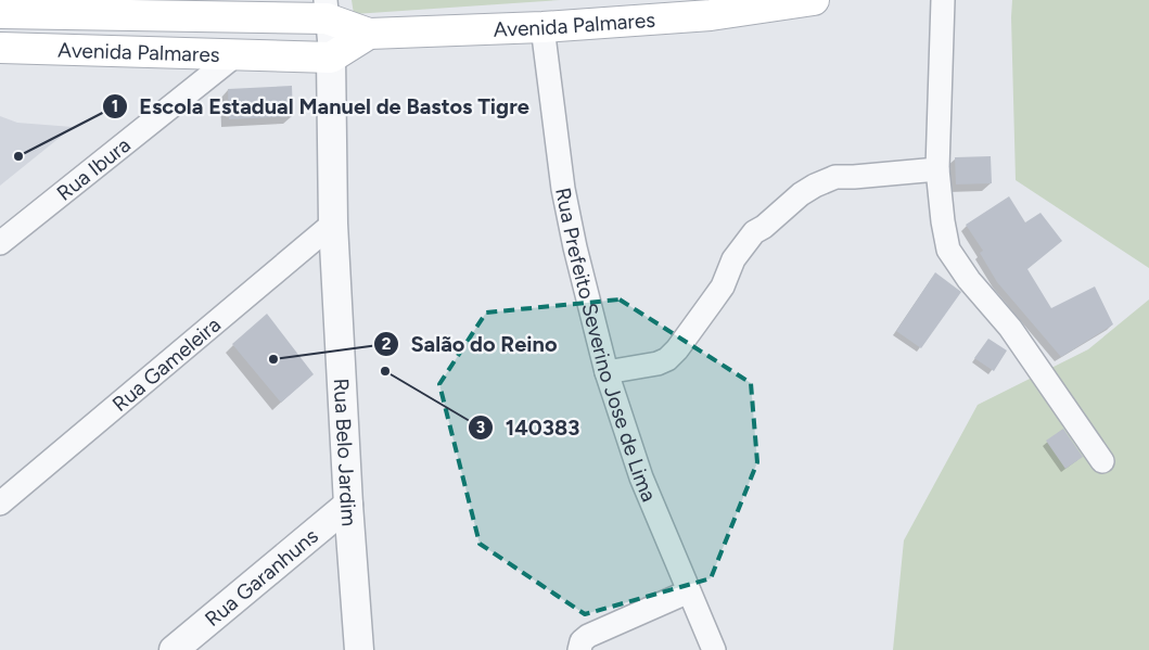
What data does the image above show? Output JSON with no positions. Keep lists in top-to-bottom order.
{
  "streets": {
    "main road": ["Avenida Palmares"],
    "street": [
      "Rua Ibura",
      "Rua Prefeito Severino Jose de Lima",
      "Rua Gameleira",
      "Rua Belo Jardim",
      "Rua Garanhuns"
    ]
  },
  "crossings": [
    ["Avenida Palmares", "Rua Ibura"],
    ["Avenida Palmares", "Rua Prefeito Severino Jose de Lima"],
    ["Avenida Palmares", "Rua Belo Jardim"],
    ["Rua Gameleira", "Rua Belo Jardim"],
    ["Rua Belo Jardim", "Rua Garanhuns"]
  ],
  "places": ["Escola Estadual Manuel de Bastos Tigre", "Salão do Reino", "140383"]
}
